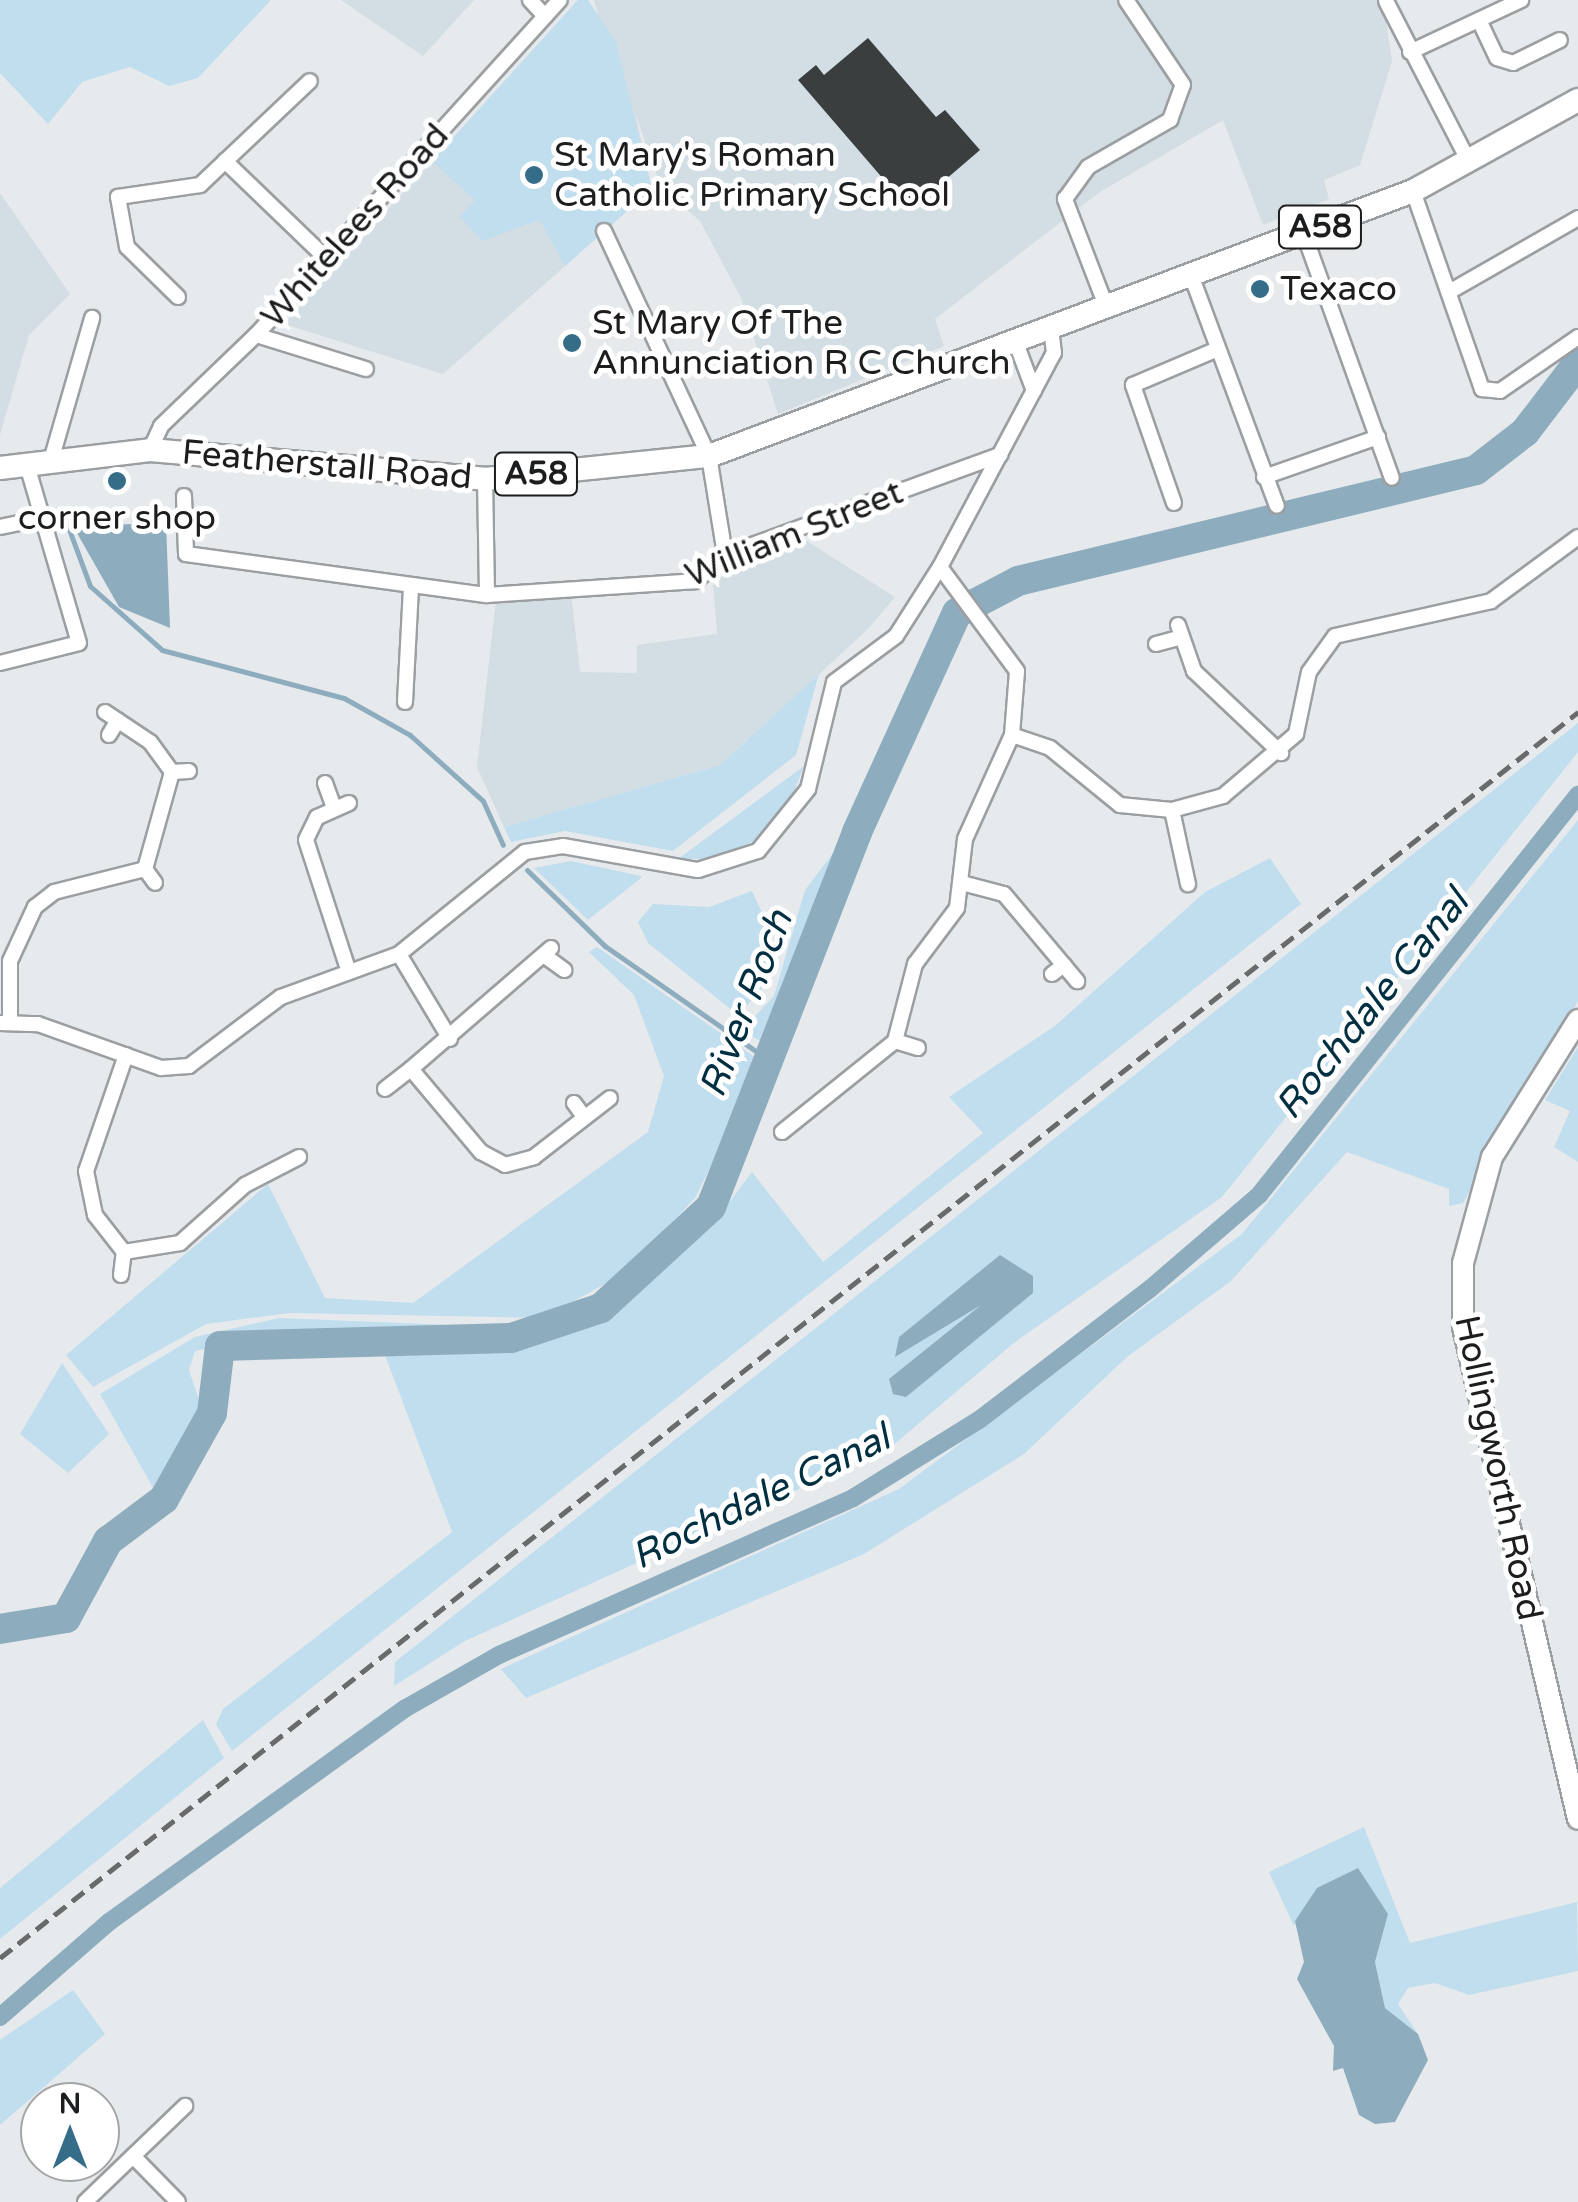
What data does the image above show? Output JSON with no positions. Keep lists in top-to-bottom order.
{
  "streets": {
    "highway": ["A58", "Featherstall Road"],
    "main road": ["Hollingworth Road"],
    "street": ["Whitelees Road", "William Street"]
  },
  "crossings": [
    ["Whitelees Road", "Featherstall Road"],
    ["A58", "Featherstall Road"]
  ],
  "water": ["River Roch", "Rochdale Canal"],
  "places": [
    "St Mary's Roman Catholic Primary School",
    "Texaco",
    "St Mary Of The Annunciation R C Church",
    "corner shop"
  ],
  "north": "top"
}
